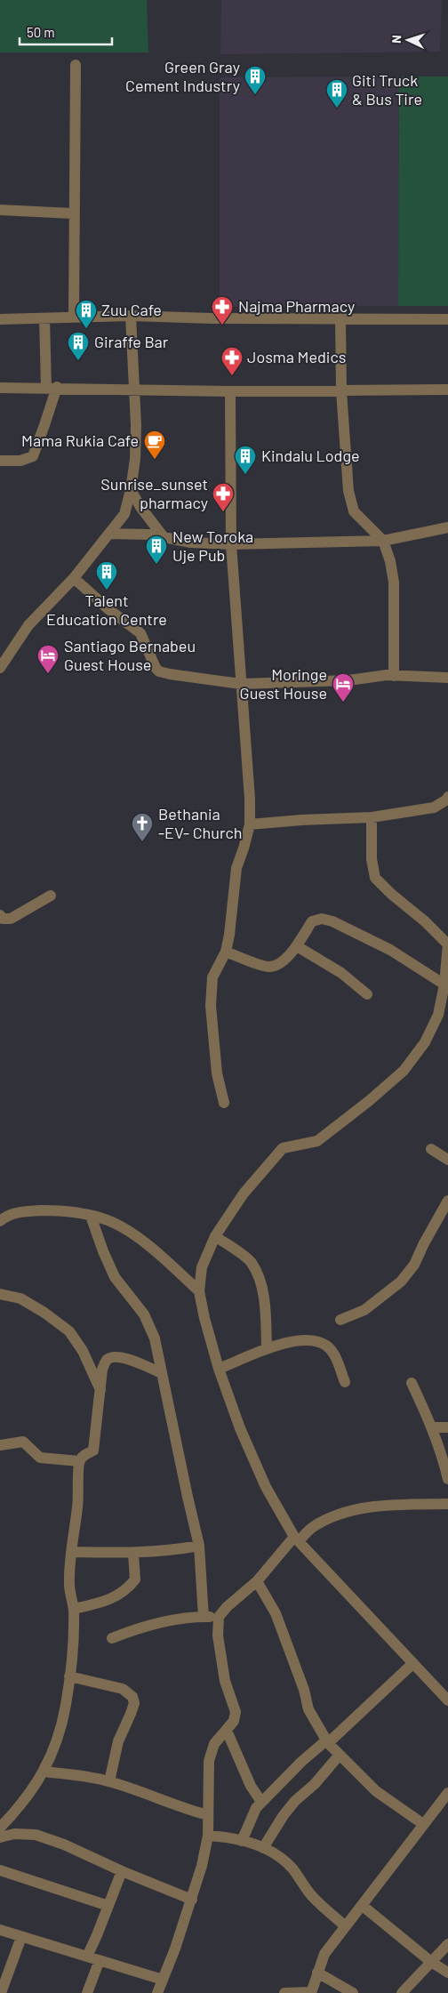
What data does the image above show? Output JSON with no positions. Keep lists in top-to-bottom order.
{
  "places": {
    "building": [
      "Green Gray Cement Industry",
      "Giti Truck & Bus Tire",
      "Zuu Cafe",
      "Giraffe Bar",
      "Kindalu Lodge",
      "New Toroka Uje Pub",
      "Talent Education Centre"
    ],
    "pharmacy": ["Najma Pharmacy", "Josma Medics", "Sunrise_sunset pharmacy"],
    "cafe": ["Mama Rukia Cafe"],
    "hotel": ["Santiago Bernabeu Guest House", "Moringe Guest House"],
    "church": ["Bethania -EV- Church"]
  },
  "scale_bar": "50 m",
  "north": "left"
}
